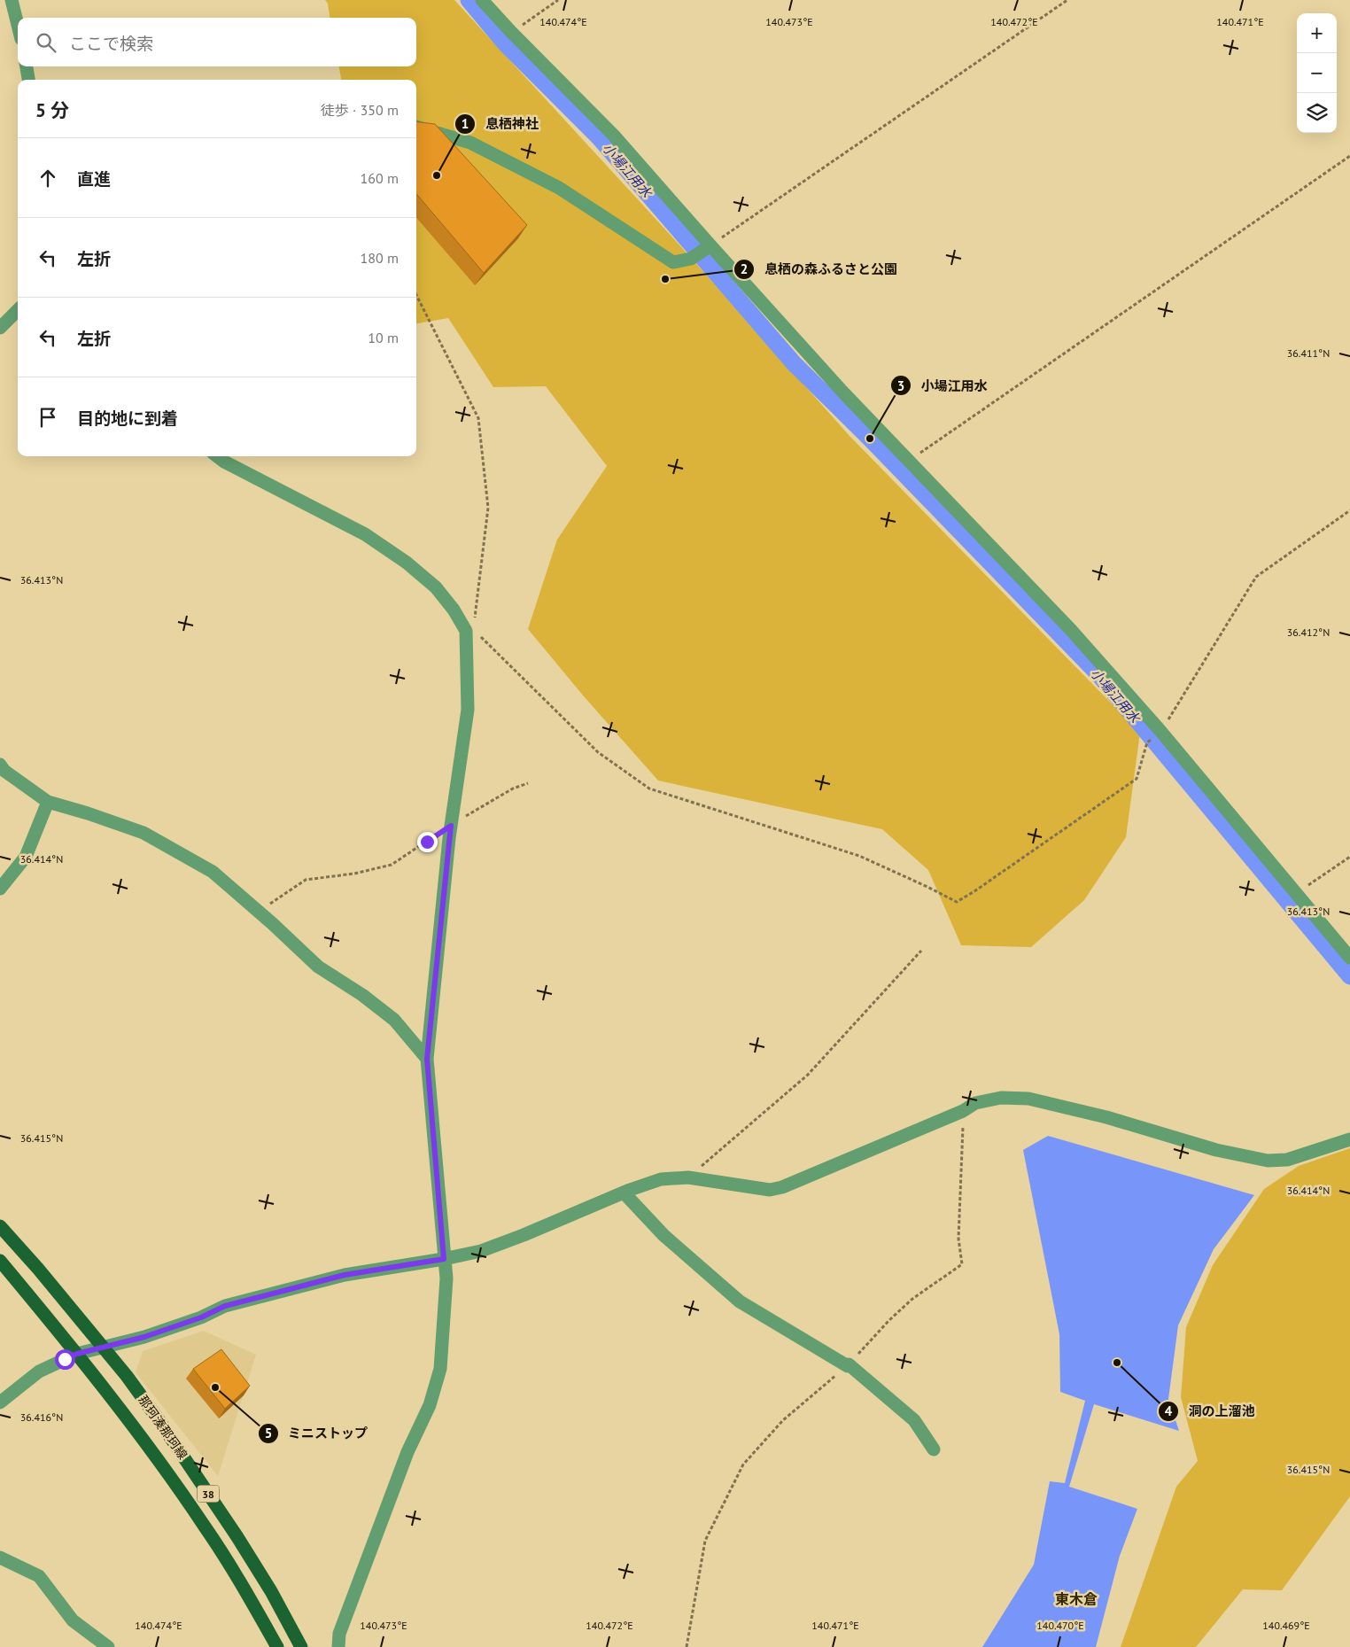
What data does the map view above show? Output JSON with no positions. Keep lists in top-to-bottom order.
{
  "streets": {
    "main road": ["那珂湊那珂線", "38"]
  },
  "districts": ["東木倉"],
  "water": ["小場江用水"],
  "places": [
    "息栖神社",
    "息栖の森ふるさと公園",
    "小場江用水",
    "洞の上溜池",
    "ミニストップ"
  ],
  "page": {
    "map_buttons": ["+", "−"],
    "search": "ここで検索",
    "heading": ["5 分", "徒歩 · 350 m"],
    "list": [
      ["直進", "160 m"],
      ["左折", "180 m"],
      ["左折", "10 m"],
      "目的地に到着"
    ]
  },
  "coordinates": [
    "140.474°E",
    "140.473°E",
    "140.472°E",
    "140.471°E",
    "36.411°N",
    "36.413°N",
    "36.412°N",
    "36.414°N",
    "36.415°N",
    "36.416°N",
    "140.470°E",
    "140.469°E"
  ]
}
